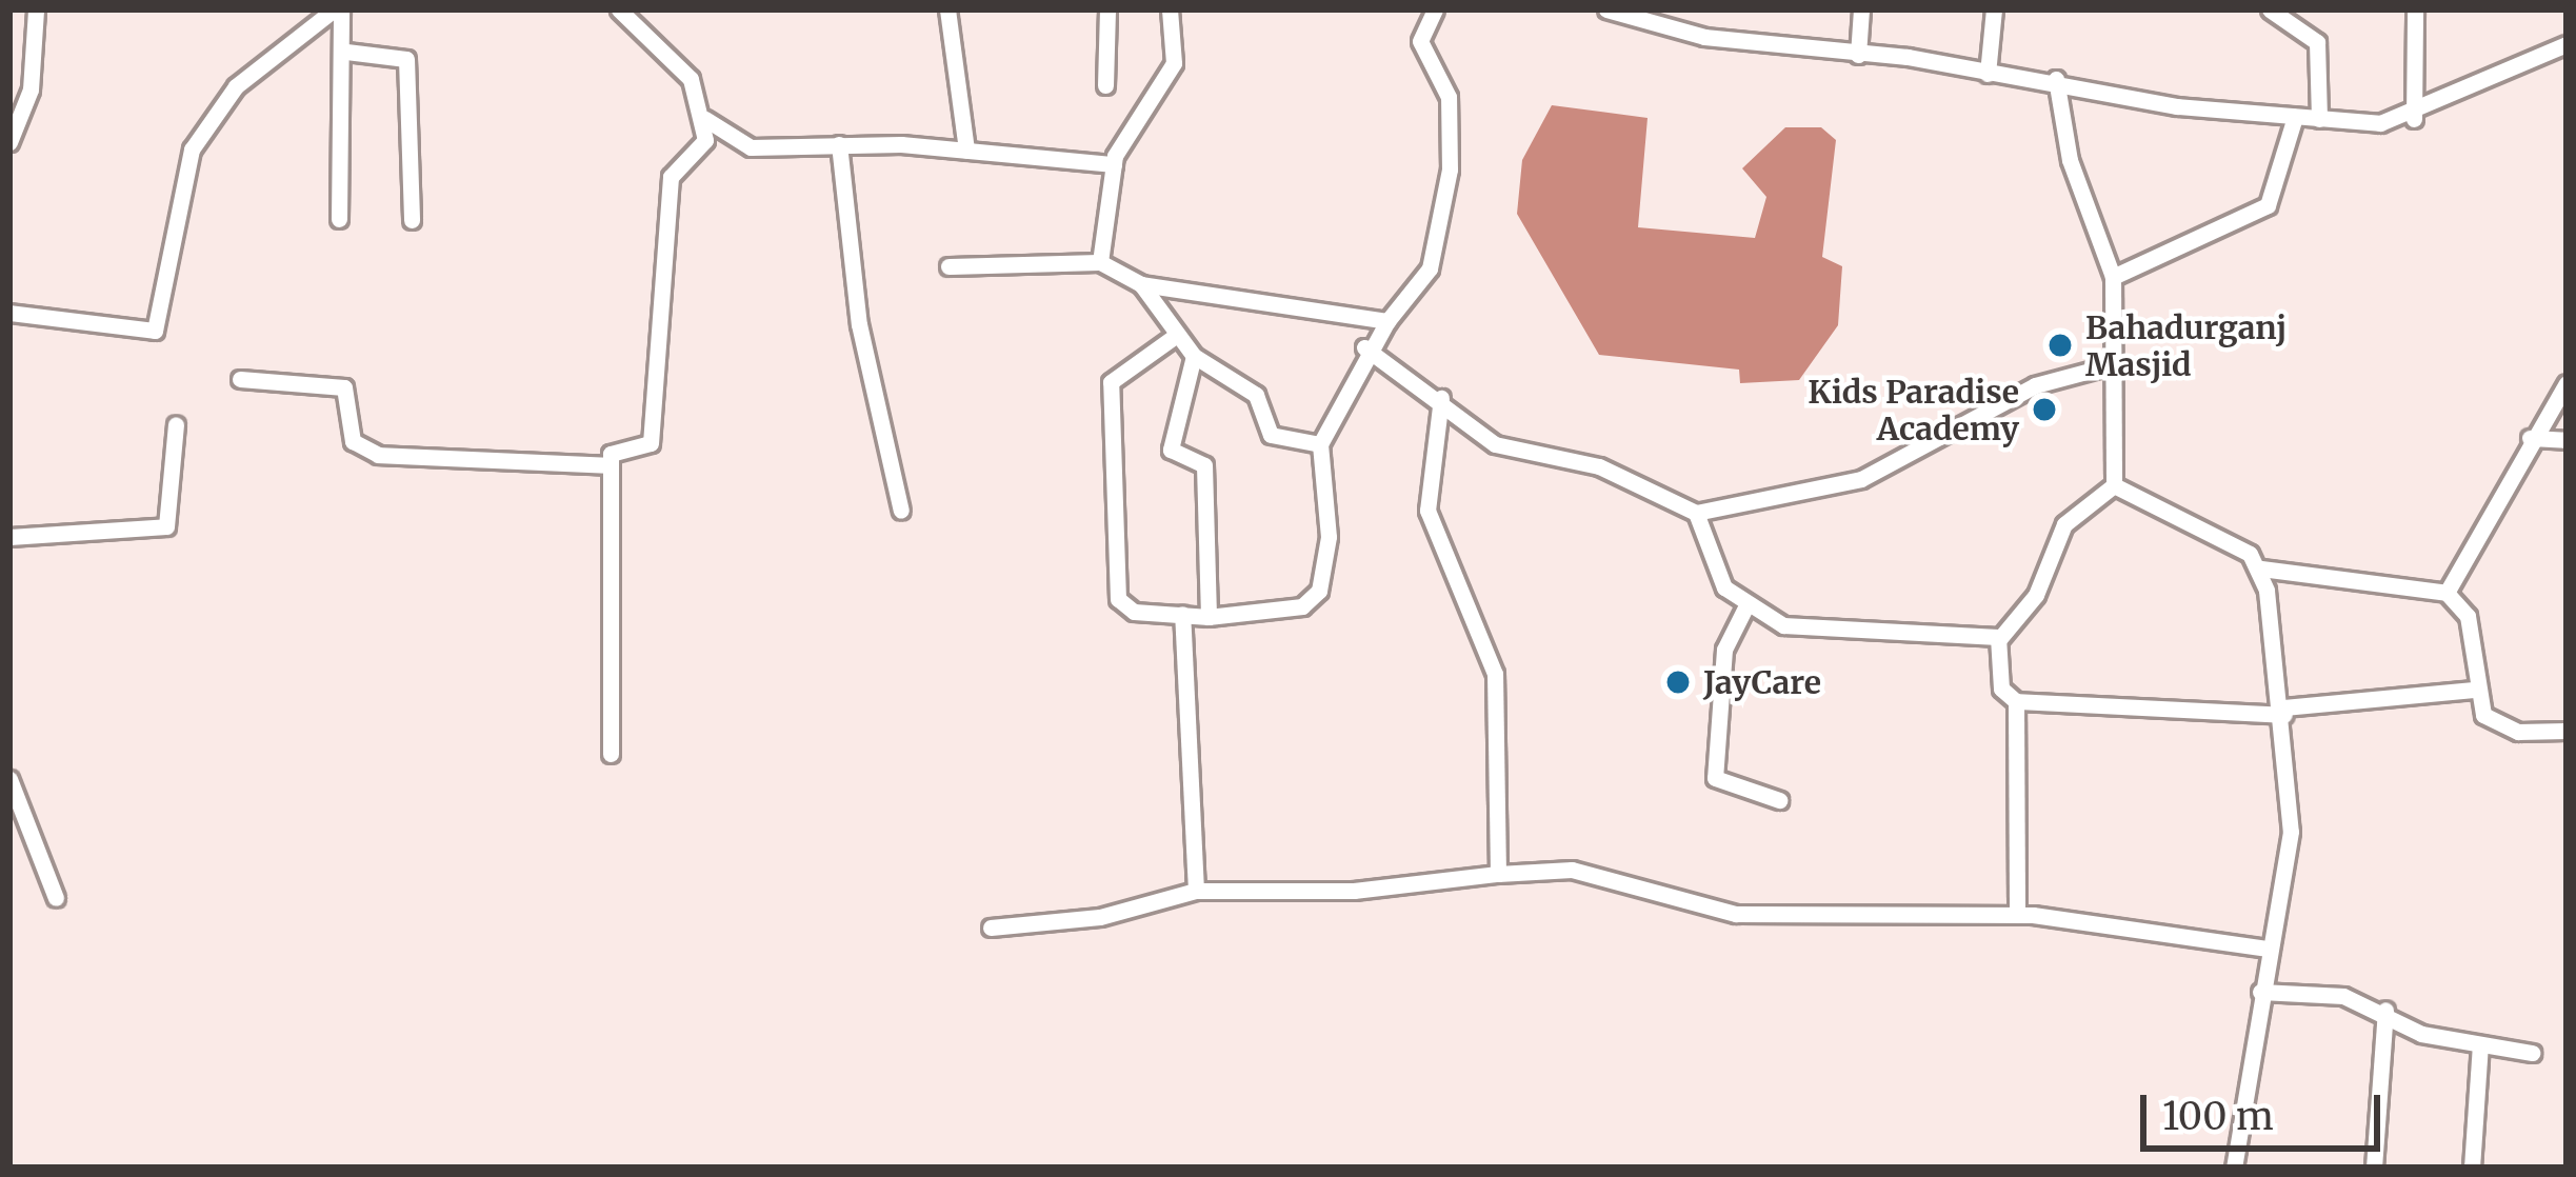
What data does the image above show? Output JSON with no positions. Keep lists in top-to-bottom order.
{
  "places": ["Bahadurganj Masjid", "Kids Paradise Academy", "JayCare"],
  "scale_bar": "100 m"
}
